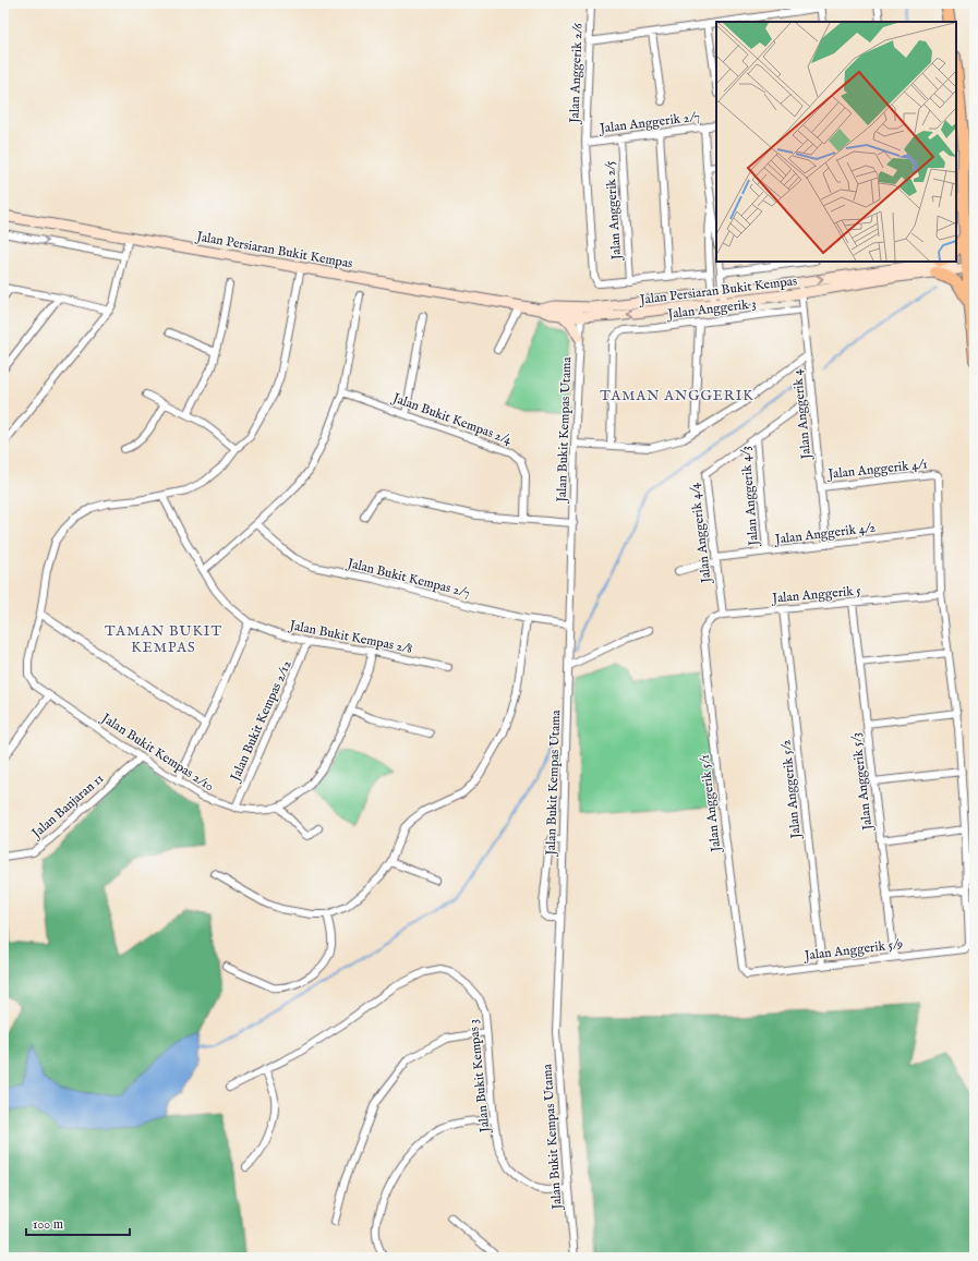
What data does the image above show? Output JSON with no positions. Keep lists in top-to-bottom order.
{
  "streets": {
    "street": [
      "Jalan Anggerik 2/6",
      "Jalan Anggerik 2/7",
      "Jalan Anggerik 2/5",
      "Jalan Persiaran Bukit Kempas",
      "Jalan Anggerik 3",
      "Jalan Anggerik 4",
      "Jalan Bukit Kempas 2/4",
      "Jalan Bukit Kempas Utama",
      "Jalan Anggerik 4/1",
      "Jalan Anggerik 4/3",
      "Jalan Anggerik 4/4",
      "Jalan Anggerik 4/2",
      "Jalan Bukit Kempas 2/7",
      "Jalan Anggerik 5",
      "Jalan Bukit Kempas 2/8",
      "Jalan Bukit Kempas 2/12",
      "Jalan Bukit Kempas 2/10",
      "Jalan Anggerik 5/3",
      "Jalan Anggerik 5/2",
      "Jalan Anggerik 5/1",
      "Jalan Banjaran 11",
      "Jalan Anggerik 5/9",
      "Jalan Bukit Kempas 3"
    ]
  },
  "crossings": [
    ["Jalan Anggerik 2/6", "Jalan Anggerik 2/7"],
    ["Jalan Anggerik 2/6", "Jalan Anggerik 2/5"],
    ["Jalan Anggerik 2/7", "Jalan Anggerik 2/5"],
    ["Jalan Persiaran Bukit Kempas", "Jalan Anggerik 4"],
    ["Jalan Persiaran Bukit Kempas", "Jalan Bukit Kempas Utama"],
    ["Jalan Anggerik 3", "Jalan Anggerik 4"],
    ["Jalan Anggerik 4", "Jalan Anggerik 4/1"],
    ["Jalan Anggerik 4", "Jalan Anggerik 4/4"],
    ["Jalan Anggerik 4", "Jalan Anggerik 4/2"],
    ["Jalan Bukit Kempas Utama", "Jalan Bukit Kempas 2/7"],
    ["Jalan Bukit Kempas Utama", "Jalan Bukit Kempas 3"],
    ["Jalan Anggerik 4/1", "Jalan Anggerik 4/2"],
    ["Jalan Anggerik 4/3", "Jalan Anggerik 4/4"],
    ["Jalan Anggerik 4/3", "Jalan Anggerik 4/2"],
    ["Jalan Anggerik 4/4", "Jalan Anggerik 4/2"],
    ["Jalan Anggerik 4/4", "Jalan Anggerik 5"],
    ["Jalan Anggerik 4/4", "Jalan Anggerik 5/1"],
    ["Jalan Anggerik 5", "Jalan Anggerik 5/3"],
    ["Jalan Anggerik 5", "Jalan Anggerik 5/2"],
    ["Jalan Anggerik 5", "Jalan Anggerik 5/1"],
    ["Jalan Bukit Kempas 2/8", "Jalan Bukit Kempas 2/12"],
    ["Jalan Bukit Kempas 2/8", "Jalan Bukit Kempas 2/10"],
    ["Jalan Bukit Kempas 2/12", "Jalan Bukit Kempas 2/10"],
    ["Jalan Bukit Kempas 2/10", "Jalan Banjaran 11"],
    ["Jalan Anggerik 5/3", "Jalan Anggerik 5/9"],
    ["Jalan Anggerik 5/2", "Jalan Anggerik 5/9"],
    ["Jalan Anggerik 5/1", "Jalan Anggerik 5/9"]
  ],
  "districts": ["TAMAN ANGGERIK", "TAMAN BUKIT KEMPAS"],
  "scale_bar": "100 m"
}
